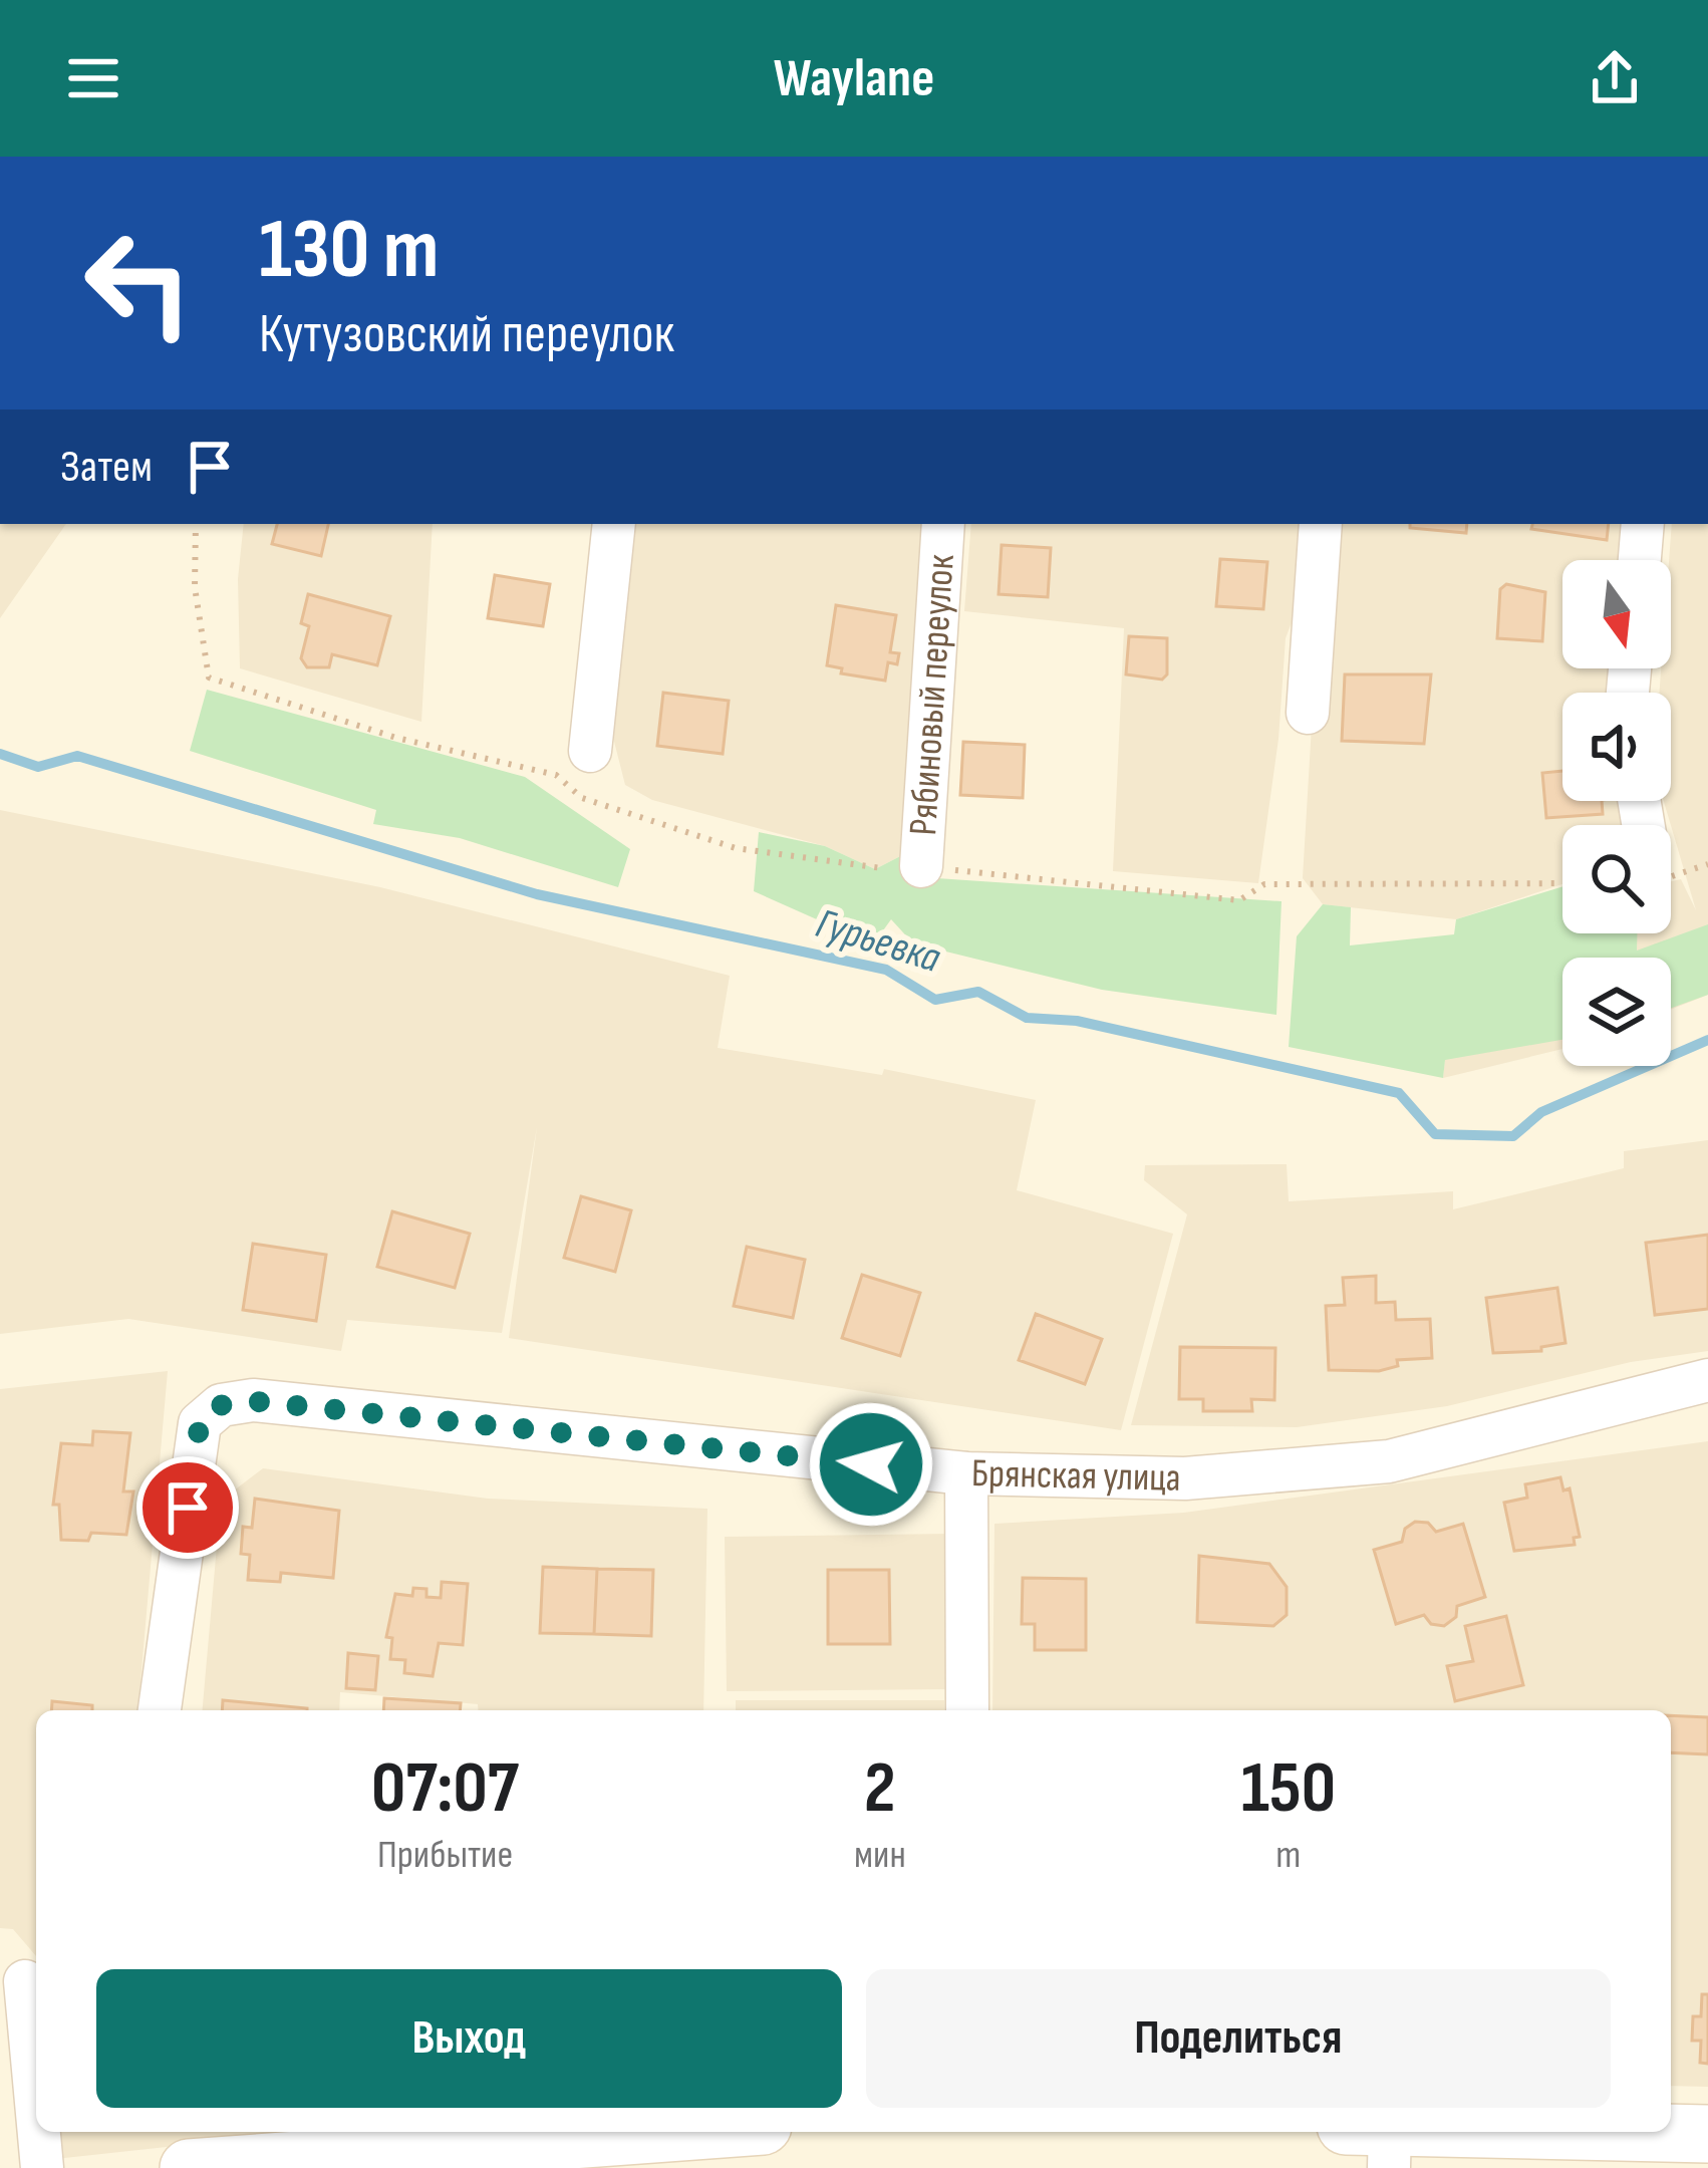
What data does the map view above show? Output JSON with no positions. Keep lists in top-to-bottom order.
{
  "streets": {
    "street": ["Рябиновый переулок", "Брянская улица"]
  },
  "water": ["Гурьевка"],
  "north": "bottom",
  "page": {
    "header": "Waylane",
    "turn": ["130 m", "Кутузовский переулок"],
    "then": "Затем",
    "eta": [
      "07:07",
      "Прибытие",
      "2",
      "мин",
      "150",
      "m"
    ],
    "buttons": ["Выход", "Поделиться"]
  }
}
